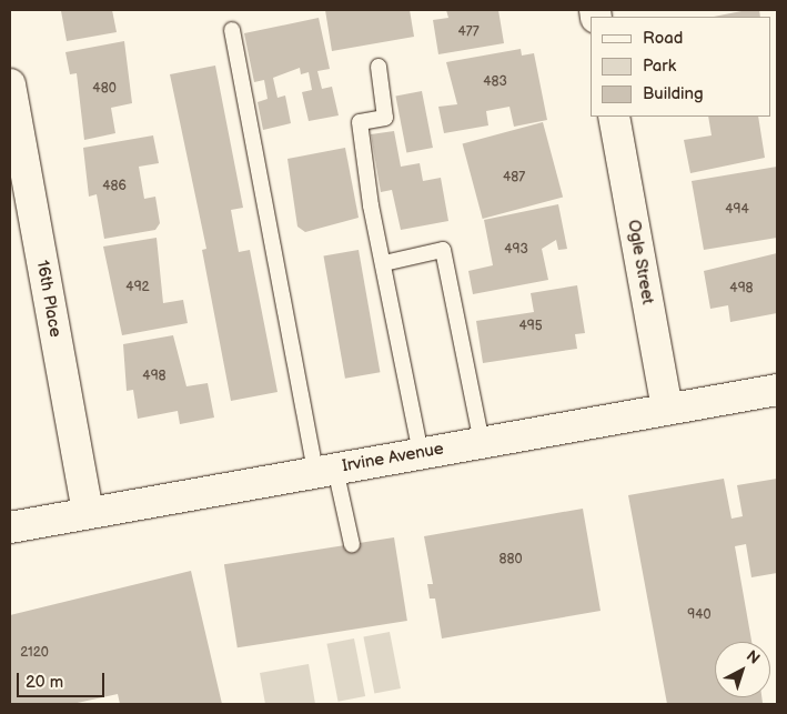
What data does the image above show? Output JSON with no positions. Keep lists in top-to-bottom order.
{
  "streets": {
    "main road": ["Ogle Street", "16th Place", "Irvine Avenue"]
  },
  "crossings": [
    ["Ogle Street", "Irvine Avenue"],
    ["16th Place", "Irvine Avenue"]
  ],
  "house_numbers": [
    "477",
    "483",
    "480",
    "487",
    "486",
    "494",
    "493",
    "492",
    "498",
    "495",
    "498",
    "880",
    "940",
    "2120"
  ],
  "legend": ["Road", "Park", "Building"],
  "scale_bar": "20 m",
  "north": "top right"
}
